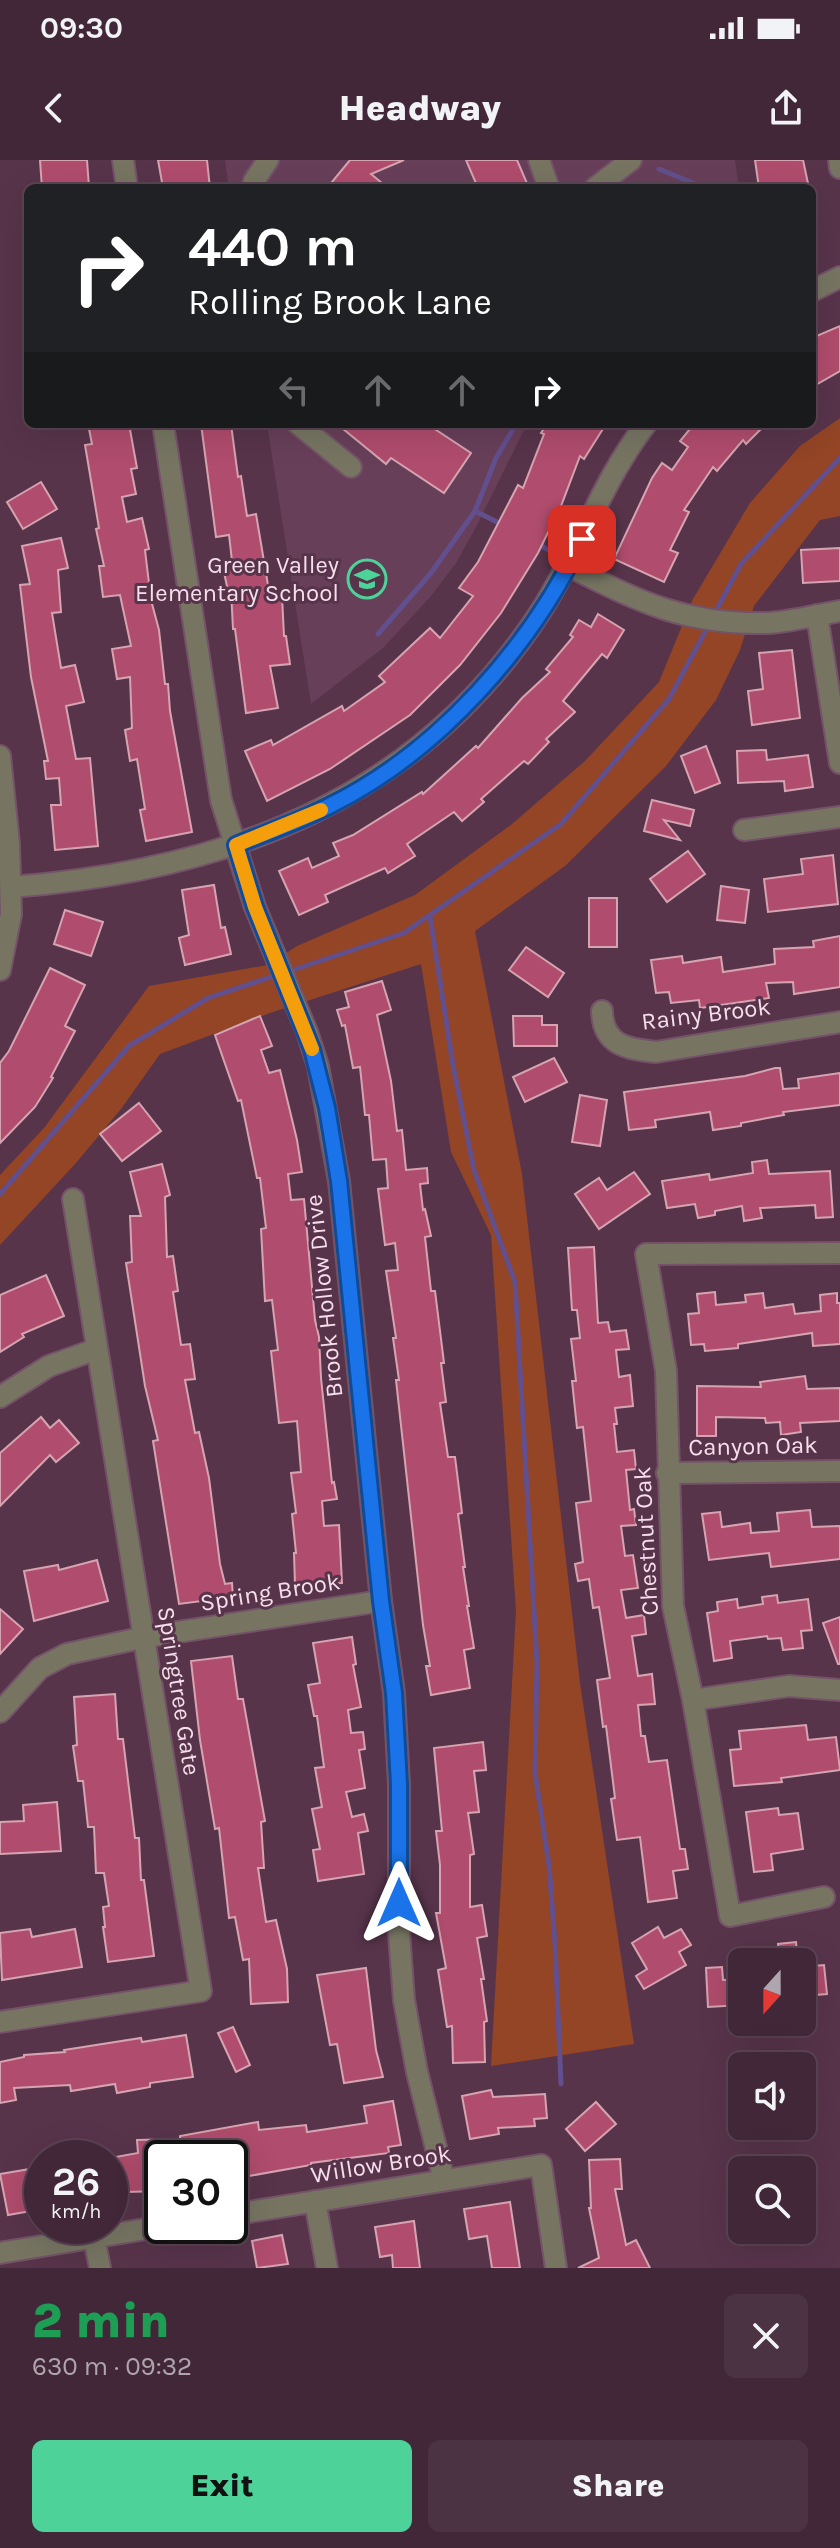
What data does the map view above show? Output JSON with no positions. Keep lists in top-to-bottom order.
{
  "streets": {
    "street": [
      "Rainy Brook",
      "Brook Hollow Drive",
      "Canyon Oak",
      "Chestnut Oak",
      "Spring Brook",
      "Springtree Gate",
      "Willow Brook"
    ]
  },
  "crossings": [
    ["Brook Hollow Drive", "Spring Brook"],
    ["Brook Hollow Drive", "Willow Brook"],
    ["Canyon Oak", "Chestnut Oak"],
    ["Spring Brook", "Springtree Gate"]
  ],
  "places": {
    "school or university": ["Green Valley Elementary School"]
  },
  "north": "bottom",
  "page": {
    "status": "09:30",
    "header": "Headway",
    "turn": ["440 m", "Rolling Brook Lane"],
    "speed": "26 km/h",
    "limit": "30",
    "heading": ["2 min", "630 m · 09:32"],
    "buttons": ["Exit", "Share"]
  }
}
